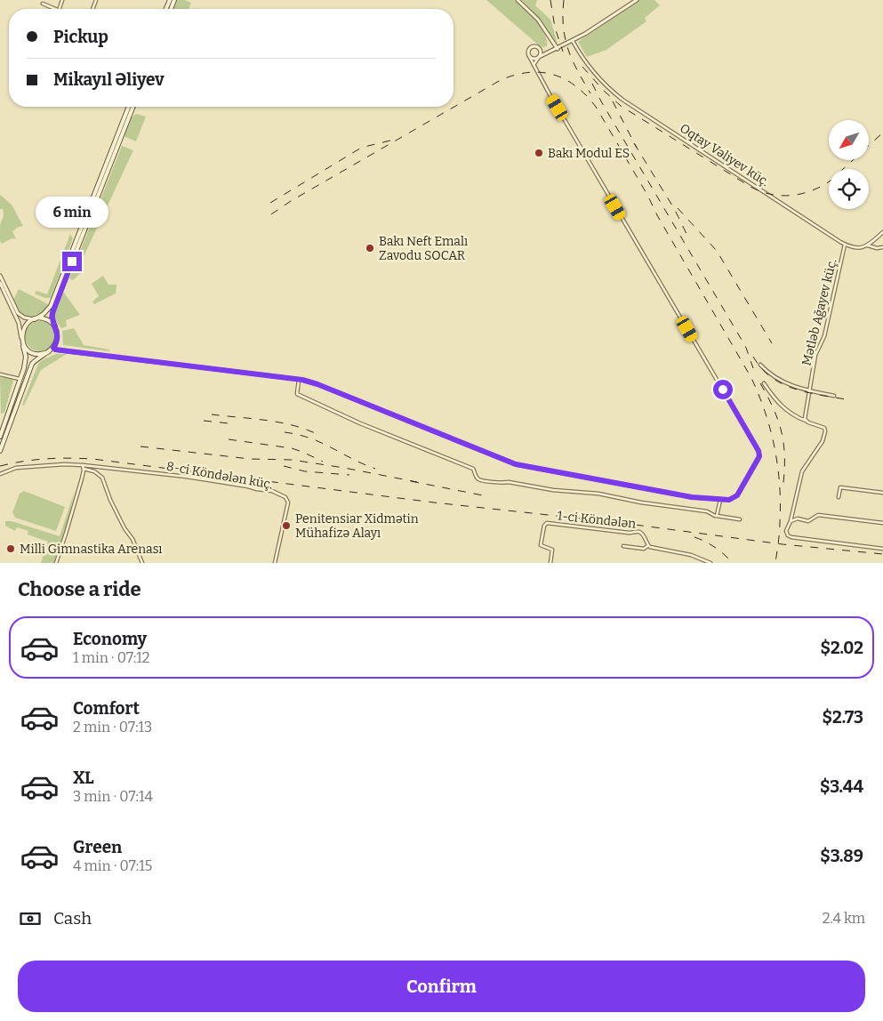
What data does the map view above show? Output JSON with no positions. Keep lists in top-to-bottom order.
{
  "streets": {
    "street": [
      "Oqtay Vəliyev küç.",
      "Mətləb Ağayev küç.",
      "8-ci Köndələn küç.",
      "1-ci Köndələn"
    ]
  },
  "crossings": [
    ["Oqtay Vəliyev küç.", "Mətləb Ağayev küç."]
  ],
  "places": [
    "Bakı Modul ES",
    "Bakı Neft Emalı Zavodu SOCAR",
    "Penitensiar Xidmətin Mühafizə Alayı",
    "Milli Gimnastika Arenası"
  ],
  "north": "bottom left",
  "page": {
    "banner": ["Pickup", "Mikayıl Əliyev"],
    "bubble": "6 min",
    "heading": "Choose a ride",
    "list": [
      {
        "name": "Economy",
        "note": "1 min · 07:12",
        "value": "$2.02"
      },
      {
        "name": "Comfort",
        "note": "2 min · 07:13",
        "value": "$2.73"
      },
      {
        "name": "XL",
        "note": "3 min · 07:14",
        "value": "$3.44"
      },
      {
        "name": "Green",
        "note": "4 min · 07:15",
        "value": "$3.89"
      }
    ],
    "pay": ["Cash", "2.4 km"],
    "buttons": "Confirm"
  }
}
